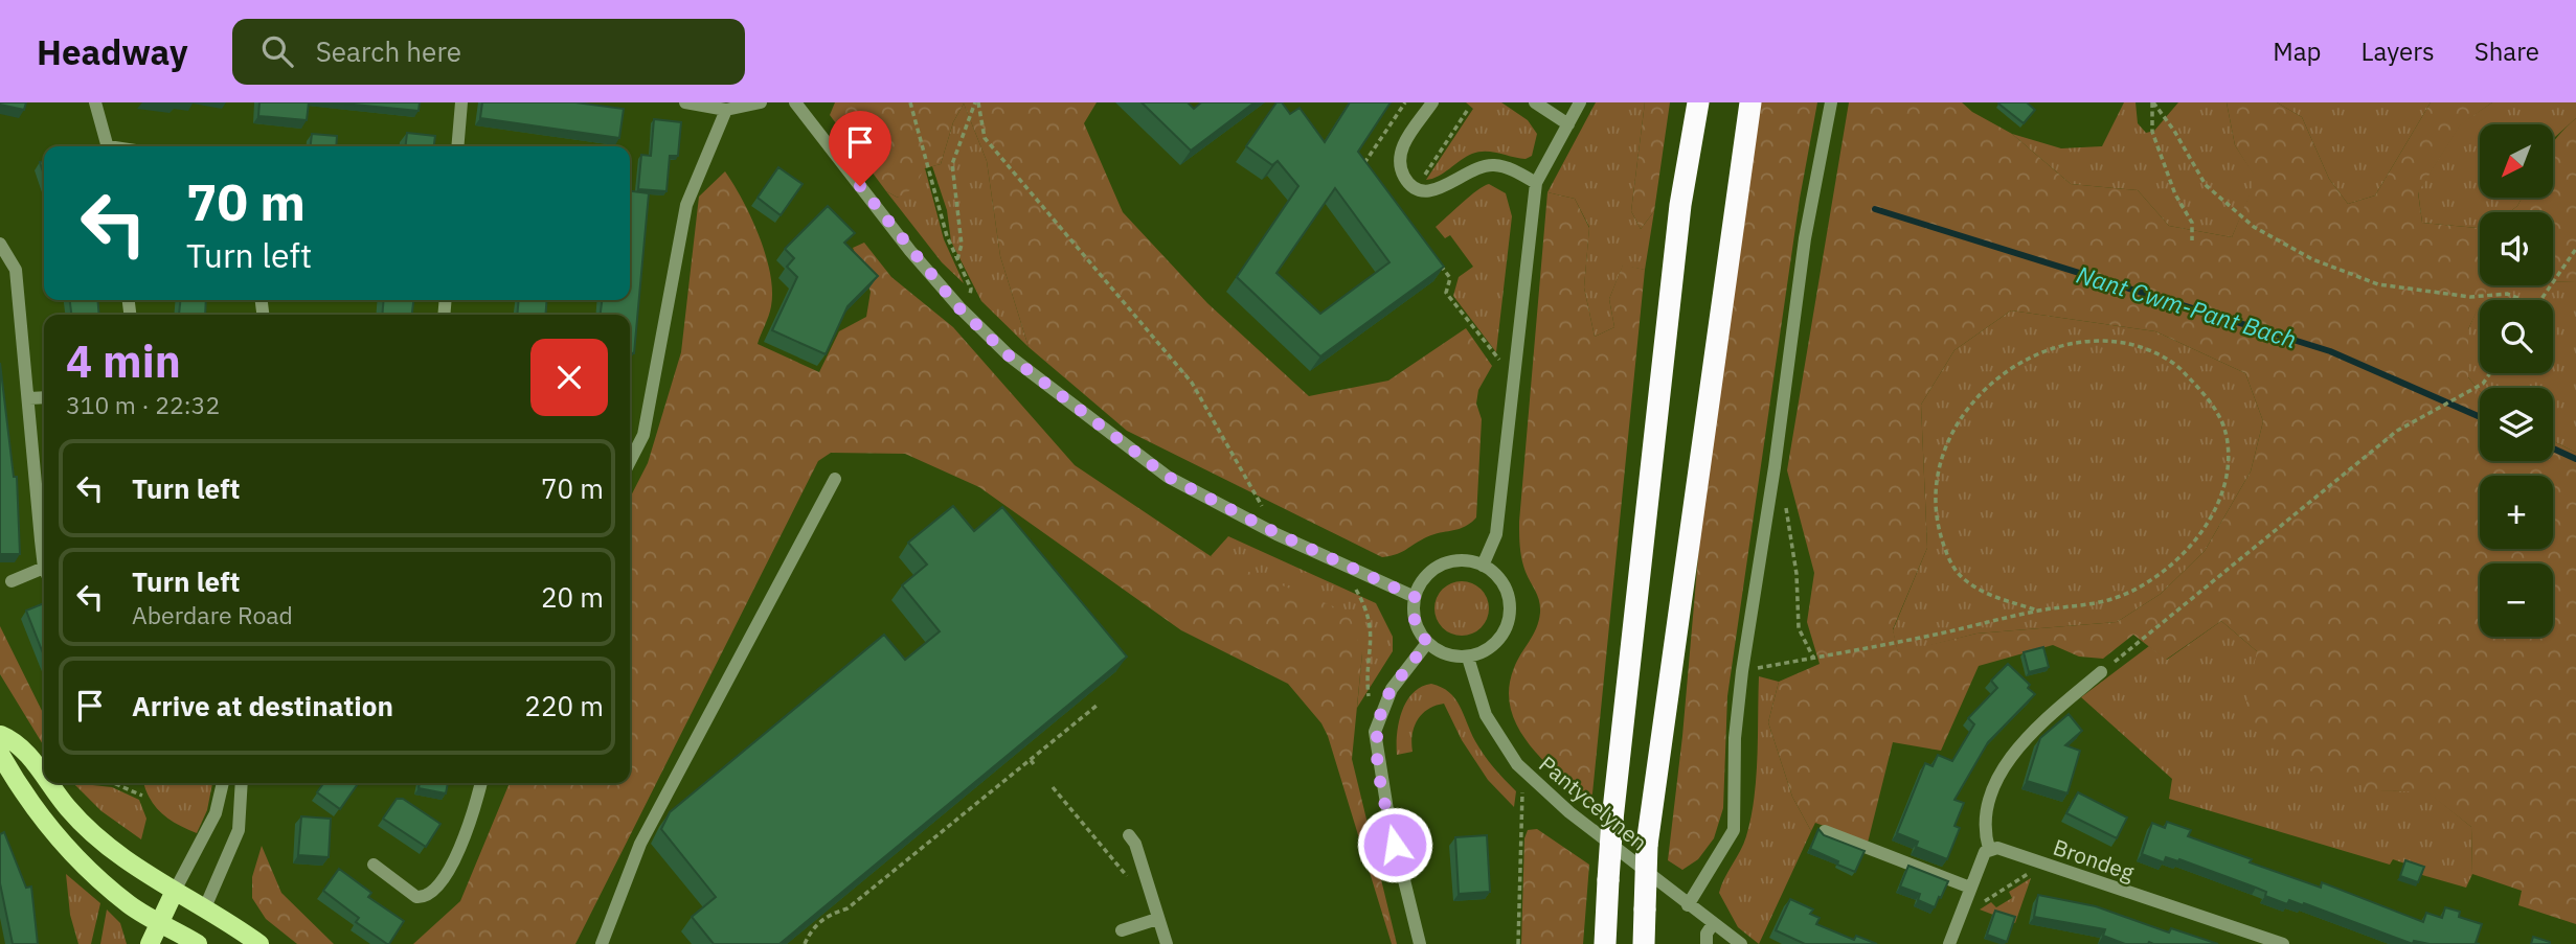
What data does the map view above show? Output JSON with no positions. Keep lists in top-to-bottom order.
{
  "streets": {
    "street": ["Pantycelynen", "Brondeg"]
  },
  "water": ["Nant Cwm-Pant Bach"],
  "north": "bottom left",
  "page": {
    "header": "Headway",
    "search": "Search here",
    "nav": ["Map", "Layers", "Share"],
    "map_buttons": ["+", "−"],
    "turn": ["70 m", "Turn left"],
    "heading": ["4 min", "310 m · 22:32"],
    "list": [
      {
        "name": "Turn left",
        "value": "70 m"
      },
      {
        "name": "Turn left",
        "note": "Aberdare Road",
        "value": "20 m"
      },
      {
        "name": "Arrive at destination",
        "value": "220 m"
      }
    ]
  }
}
